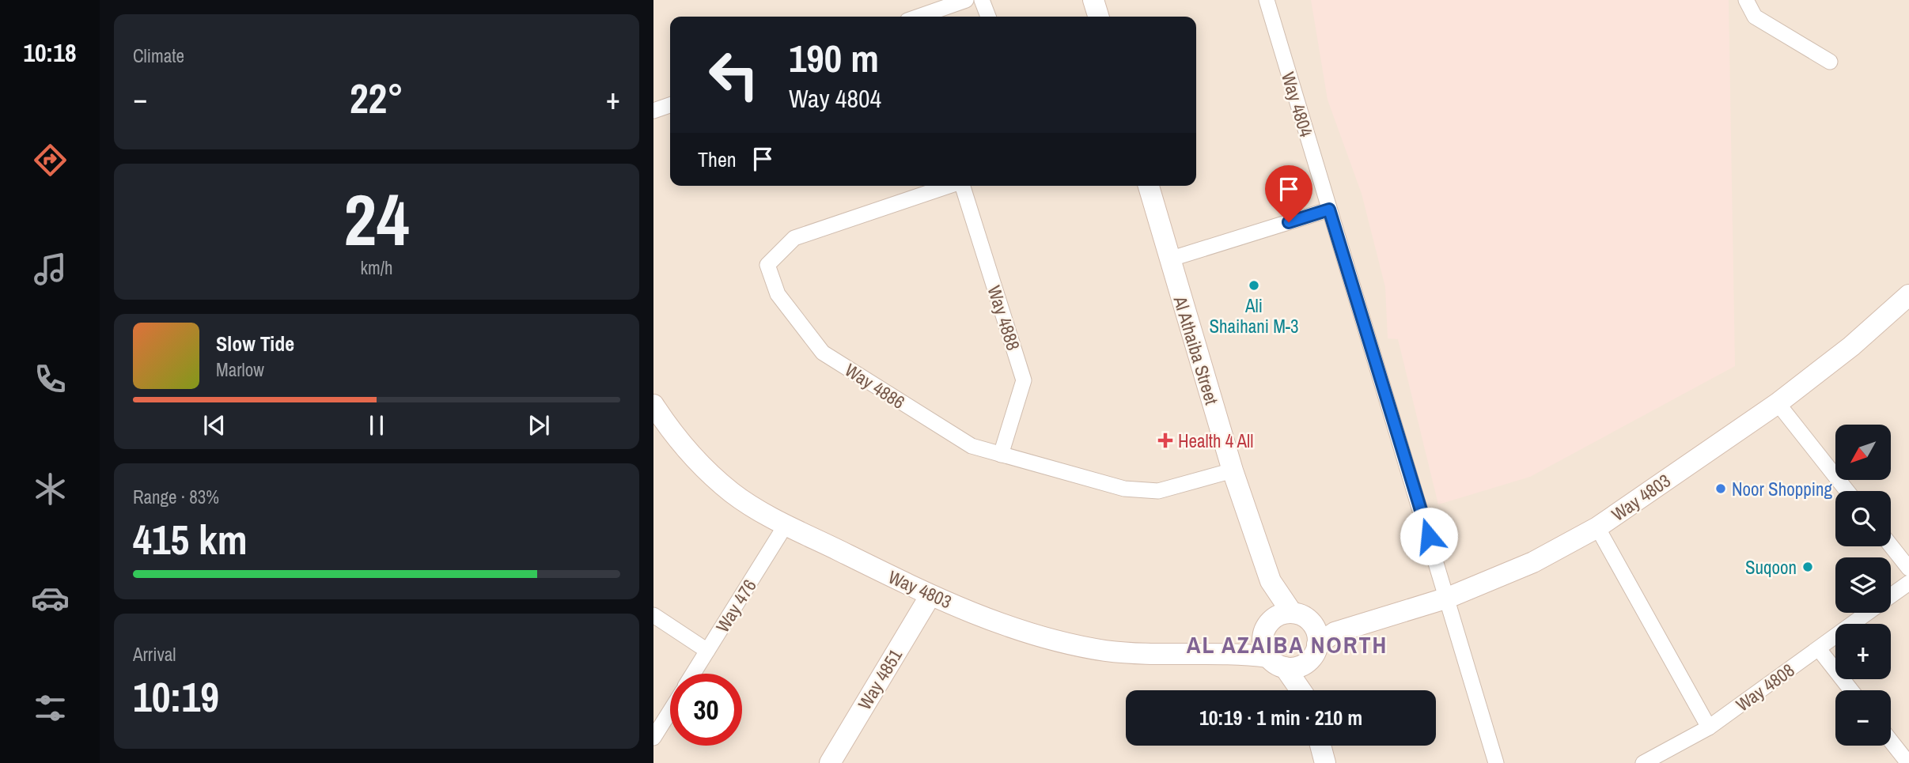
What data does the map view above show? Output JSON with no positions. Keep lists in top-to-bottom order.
{
  "streets": {
    "street": [
      "Way 4804",
      "Way 4888",
      "Al Athaiba Street",
      "Way 4886",
      "Way 4803",
      "Way 476",
      "Way 4851",
      "Way 4808"
    ]
  },
  "crossings": [
    ["Way 4804", "Way 4803"],
    ["Way 4888", "Way 4886"],
    ["Al Athaiba Street", "Way 4886"],
    ["Al Athaiba Street", "Way 4803"],
    ["Way 4803", "Way 476"],
    ["Way 4803", "Way 4851"]
  ],
  "districts": ["AL AZAIBA NORTH"],
  "places": {
    "other": ["Ali Shaihani M-3", "Noor Shopping", "Suqoon"],
    "health": ["Health 4 All"]
  },
  "north": "bottom left",
  "page": {
    "tabs": "10:18",
    "tile": [
      "Climate",
      ["24", "km/h"],
      ["Range · 83%", "415 km"],
      ["Arrival", "10:19"]
    ],
    "turn": ["190 m", "Way 4804"],
    "heat": ["−", "22°", "+"],
    "then": "Then",
    "song": ["Slow Tide", "Marlow"],
    "map_buttons": ["+", "−"],
    "limit": "30",
    "trip": "10:19 · 1 min · 210 m"
  }
}
